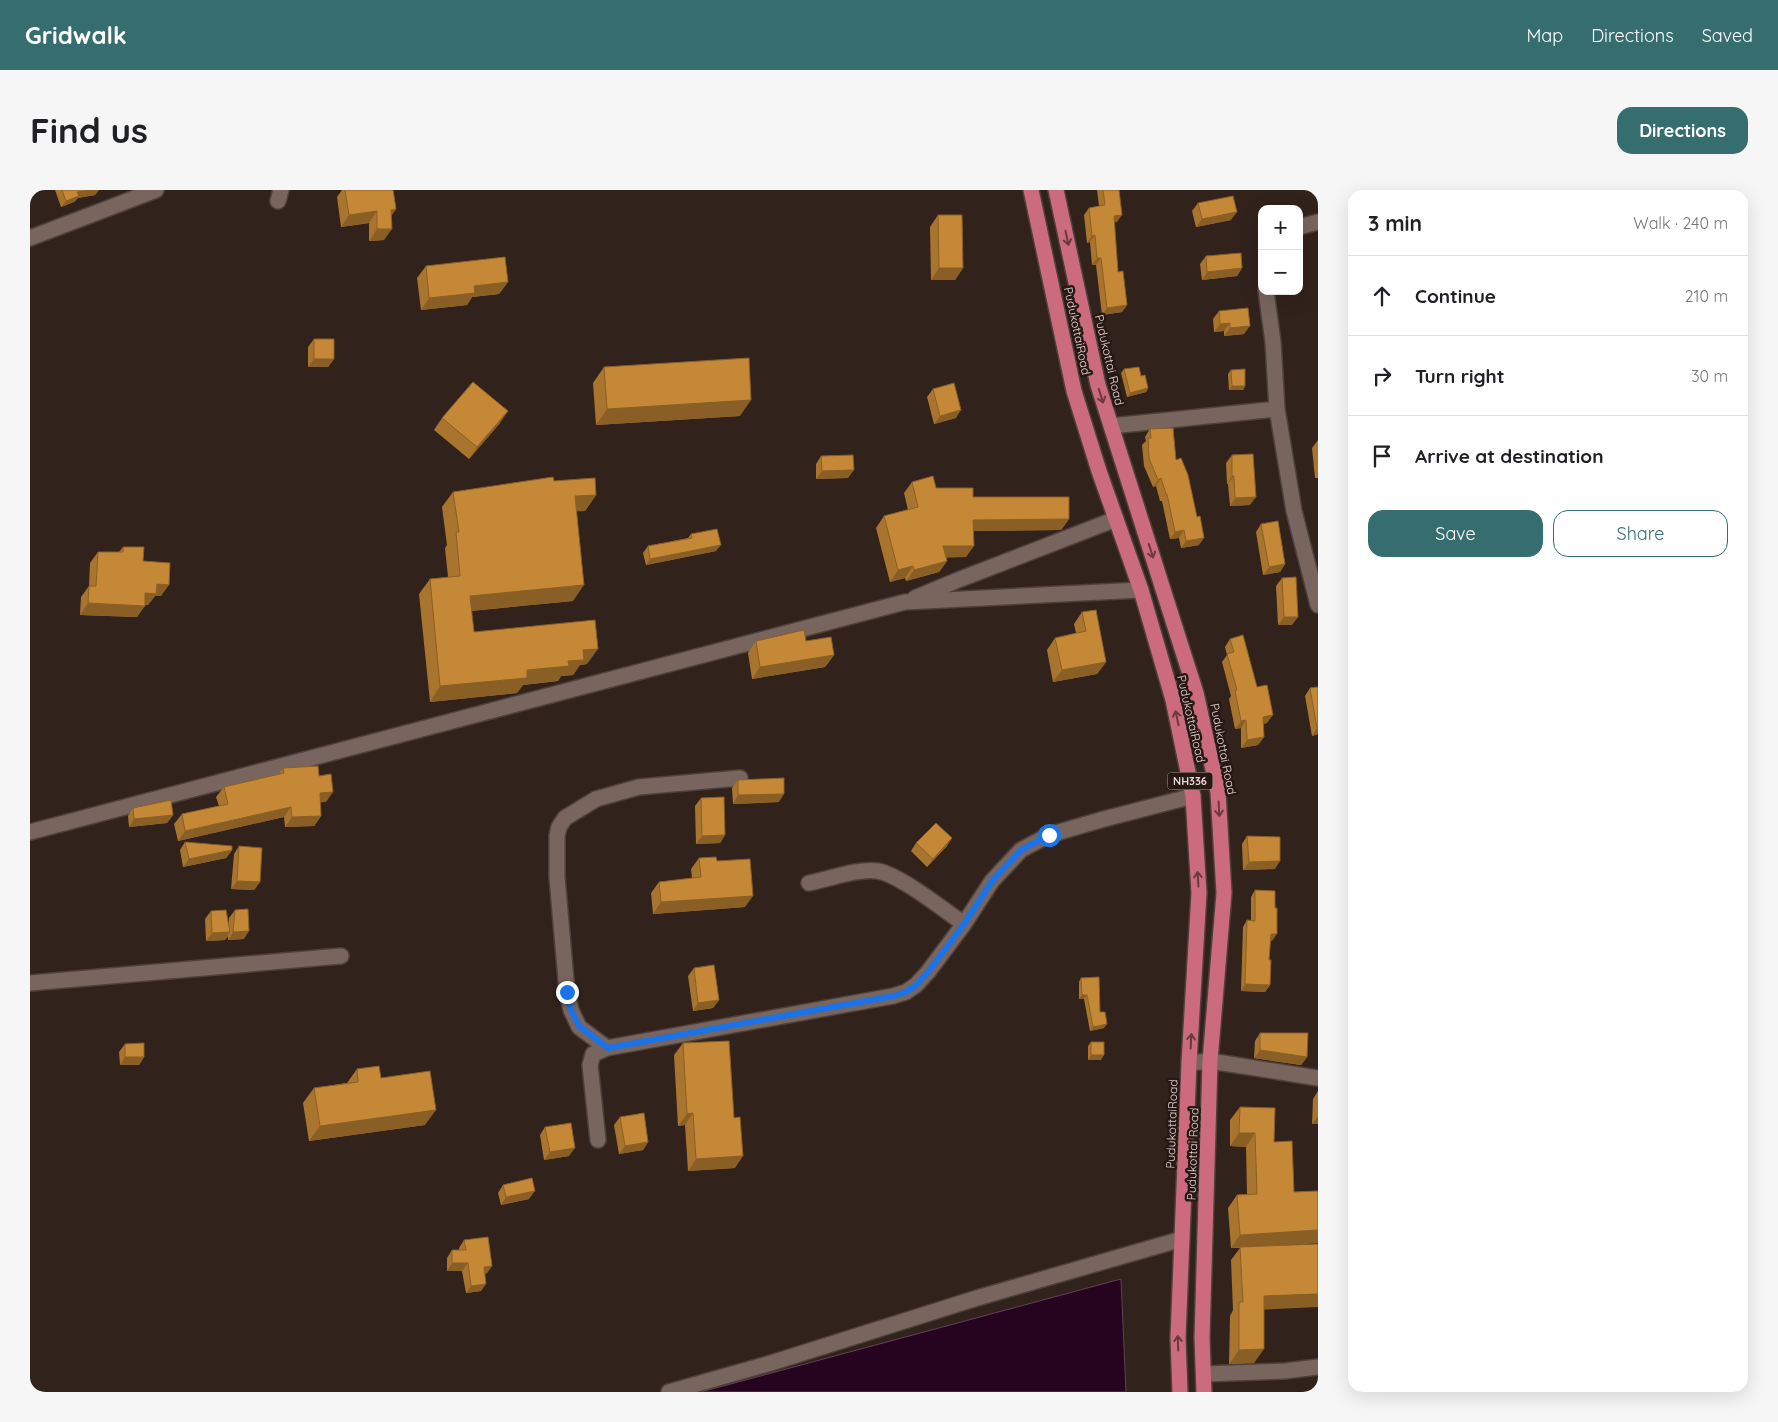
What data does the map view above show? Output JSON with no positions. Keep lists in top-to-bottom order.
{
  "streets": {
    "highway": ["PudukottaiRoad", "Pudukottai Road", "NH336"]
  },
  "one_way": ["PudukottaiRoad", "Pudukottai Road"],
  "page": {
    "header": "Gridwalk",
    "nav": ["Map", "Directions", "Saved"],
    "buttons": [
      "Directions",
      ["Save", "Share"]
    ],
    "title": "Find us",
    "heading": ["3 min", "Walk · 240 m"],
    "map_buttons": ["+", "−"],
    "list": [
      ["Continue", "210 m"],
      ["Turn right", "30 m"],
      "Arrive at destination"
    ]
  }
}
